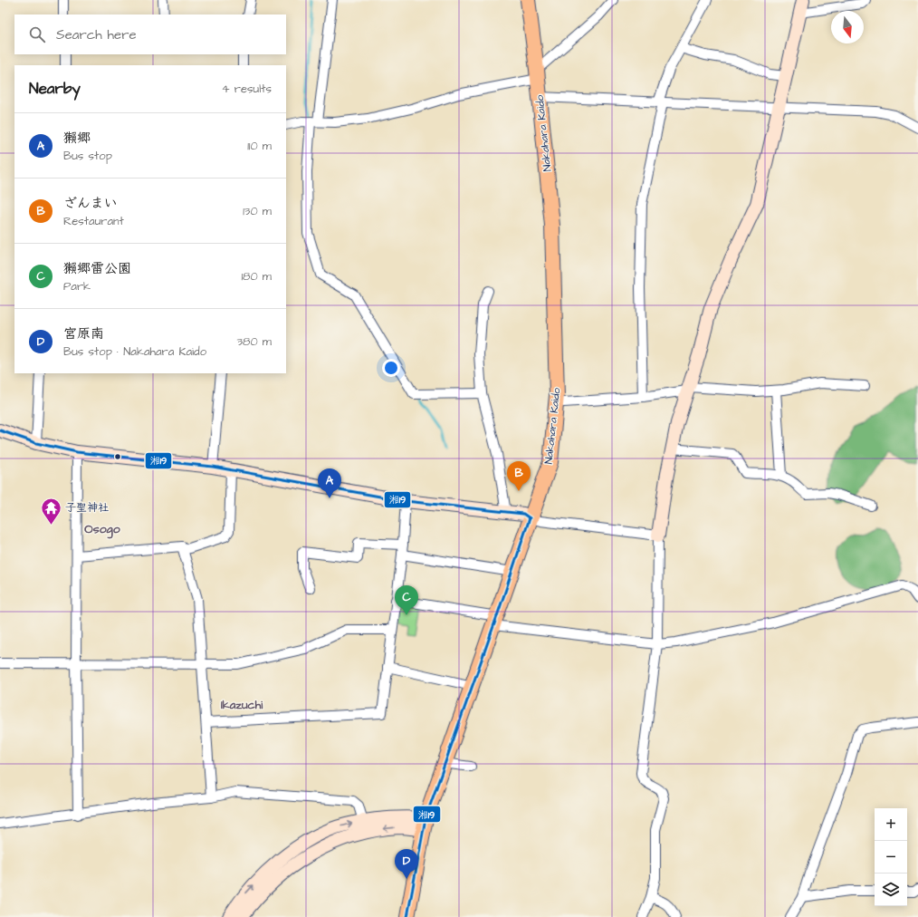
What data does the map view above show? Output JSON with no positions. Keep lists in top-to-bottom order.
{
  "streets": {
    "main road": ["Nakahara Kaido"]
  },
  "districts": ["Osogo", "Ikazuchi"],
  "places": {
    "temple": ["子聖神社"]
  },
  "lines": ["transit line 湘19"],
  "north": "bottom",
  "page": {
    "search": "Search here",
    "heading": ["Nearby", "4 results"],
    "list": [
      {
        "mark": "A",
        "name": "獺郷",
        "note": "Bus stop",
        "value": "110 m"
      },
      {
        "mark": "B",
        "name": "ざんまい",
        "note": "Restaurant",
        "value": "130 m"
      },
      {
        "mark": "C",
        "name": "獺郷雷公園",
        "note": "Park",
        "value": "180 m"
      },
      {
        "mark": "D",
        "name": "宮原南",
        "note": "Bus stop · Nakahara Kaido",
        "value": "380 m"
      }
    ],
    "pins": [
      "B",
      "A",
      "C",
      "D"
    ],
    "map_buttons": ["+", "−"]
  }
}
